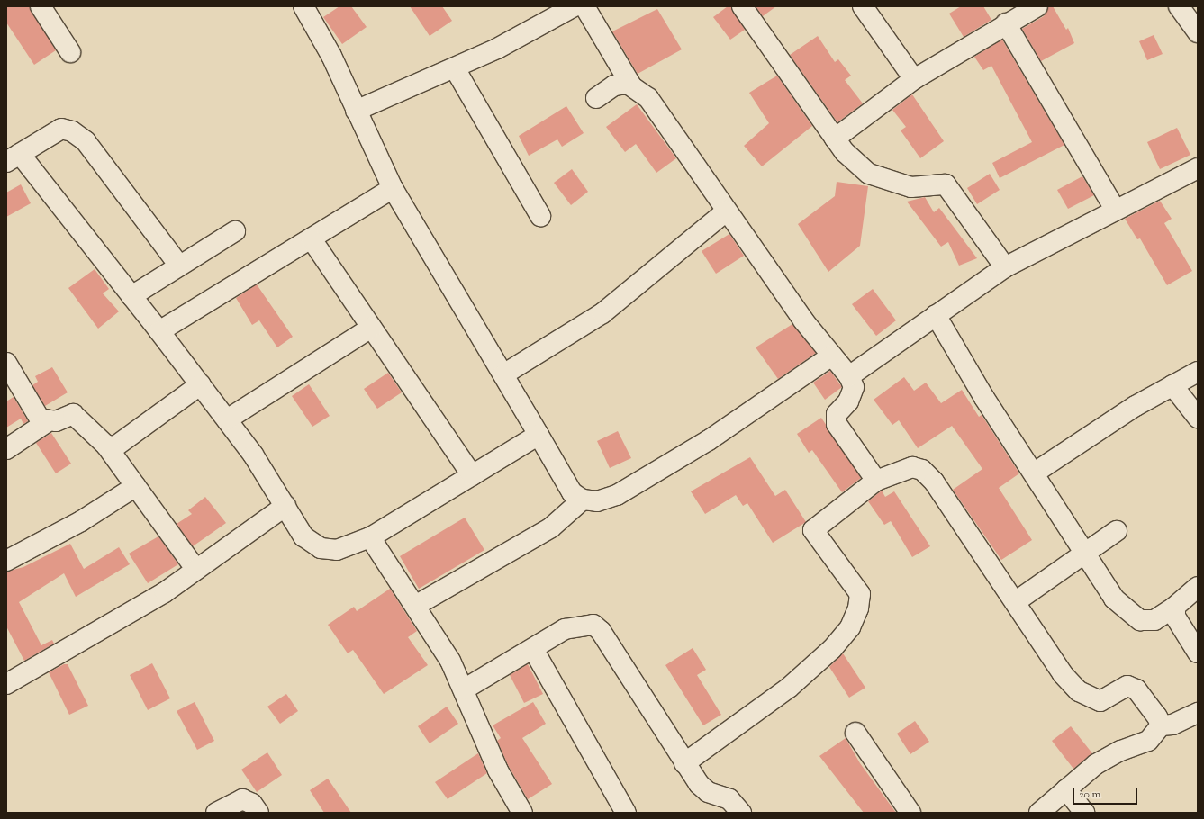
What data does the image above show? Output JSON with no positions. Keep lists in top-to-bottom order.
{
  "scale_bar": "20 m"
}
